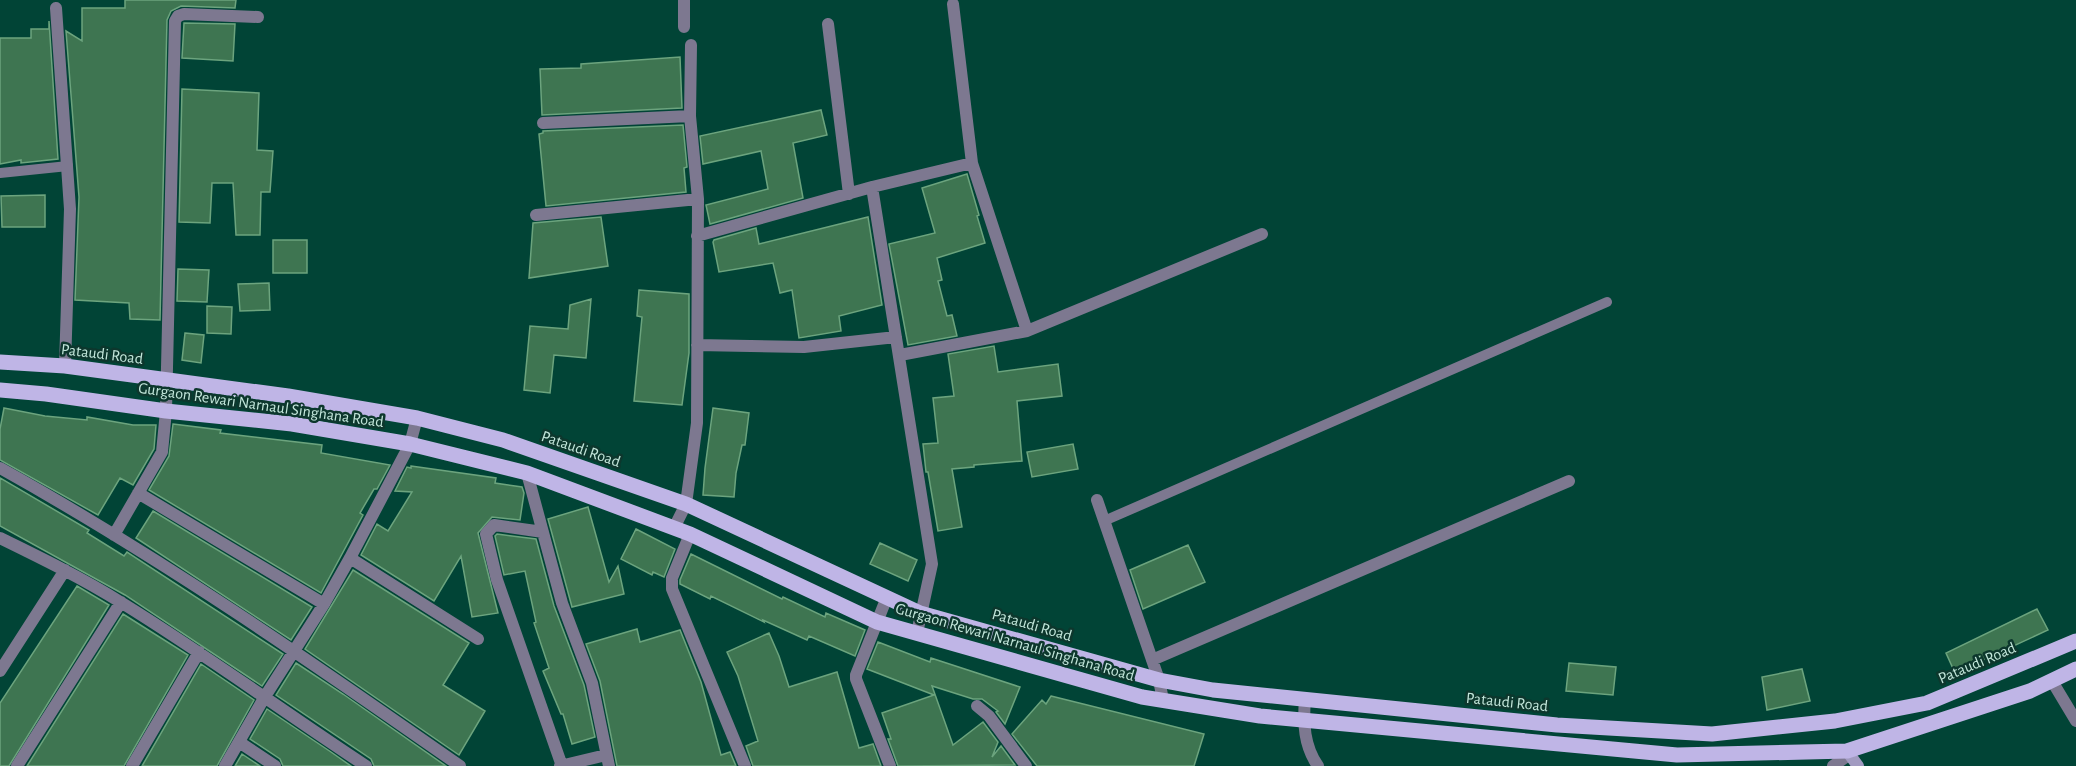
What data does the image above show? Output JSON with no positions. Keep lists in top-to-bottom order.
{
  "streets": {
    "main road": ["Pataudi Road", "Gurgaon Rewari Narnaul Singhana Road"]
  }
}
